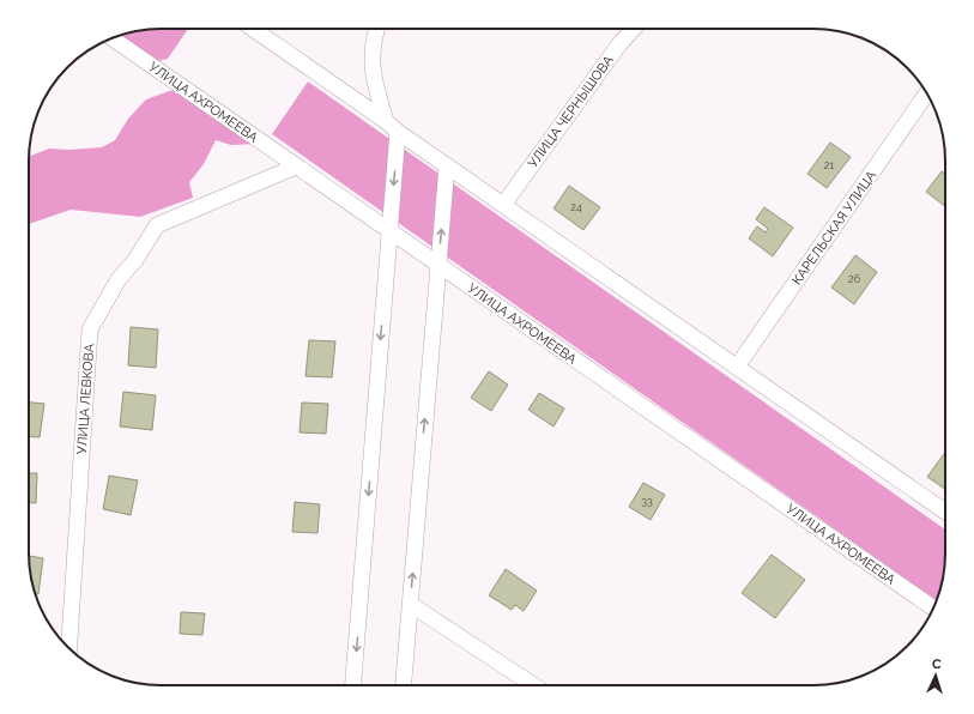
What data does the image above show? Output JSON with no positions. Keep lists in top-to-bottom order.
{
  "streets": {
    "street": [
      "УЛИЦА АХРОМЕЕВА",
      "УЛИЦА ЧЕРНЫШОВА",
      "КАРЕЛЬСКАЯ УЛИЦА",
      "УЛИЦА ЛЕВКОВА"
    ]
  },
  "crossings": [
    ["УЛИЦА АХРОМЕЕВА", "УЛИЦА ЛЕВКОВА"]
  ],
  "house_numbers": [
    "21",
    "24",
    "26",
    "33"
  ],
  "north": "top"
}
